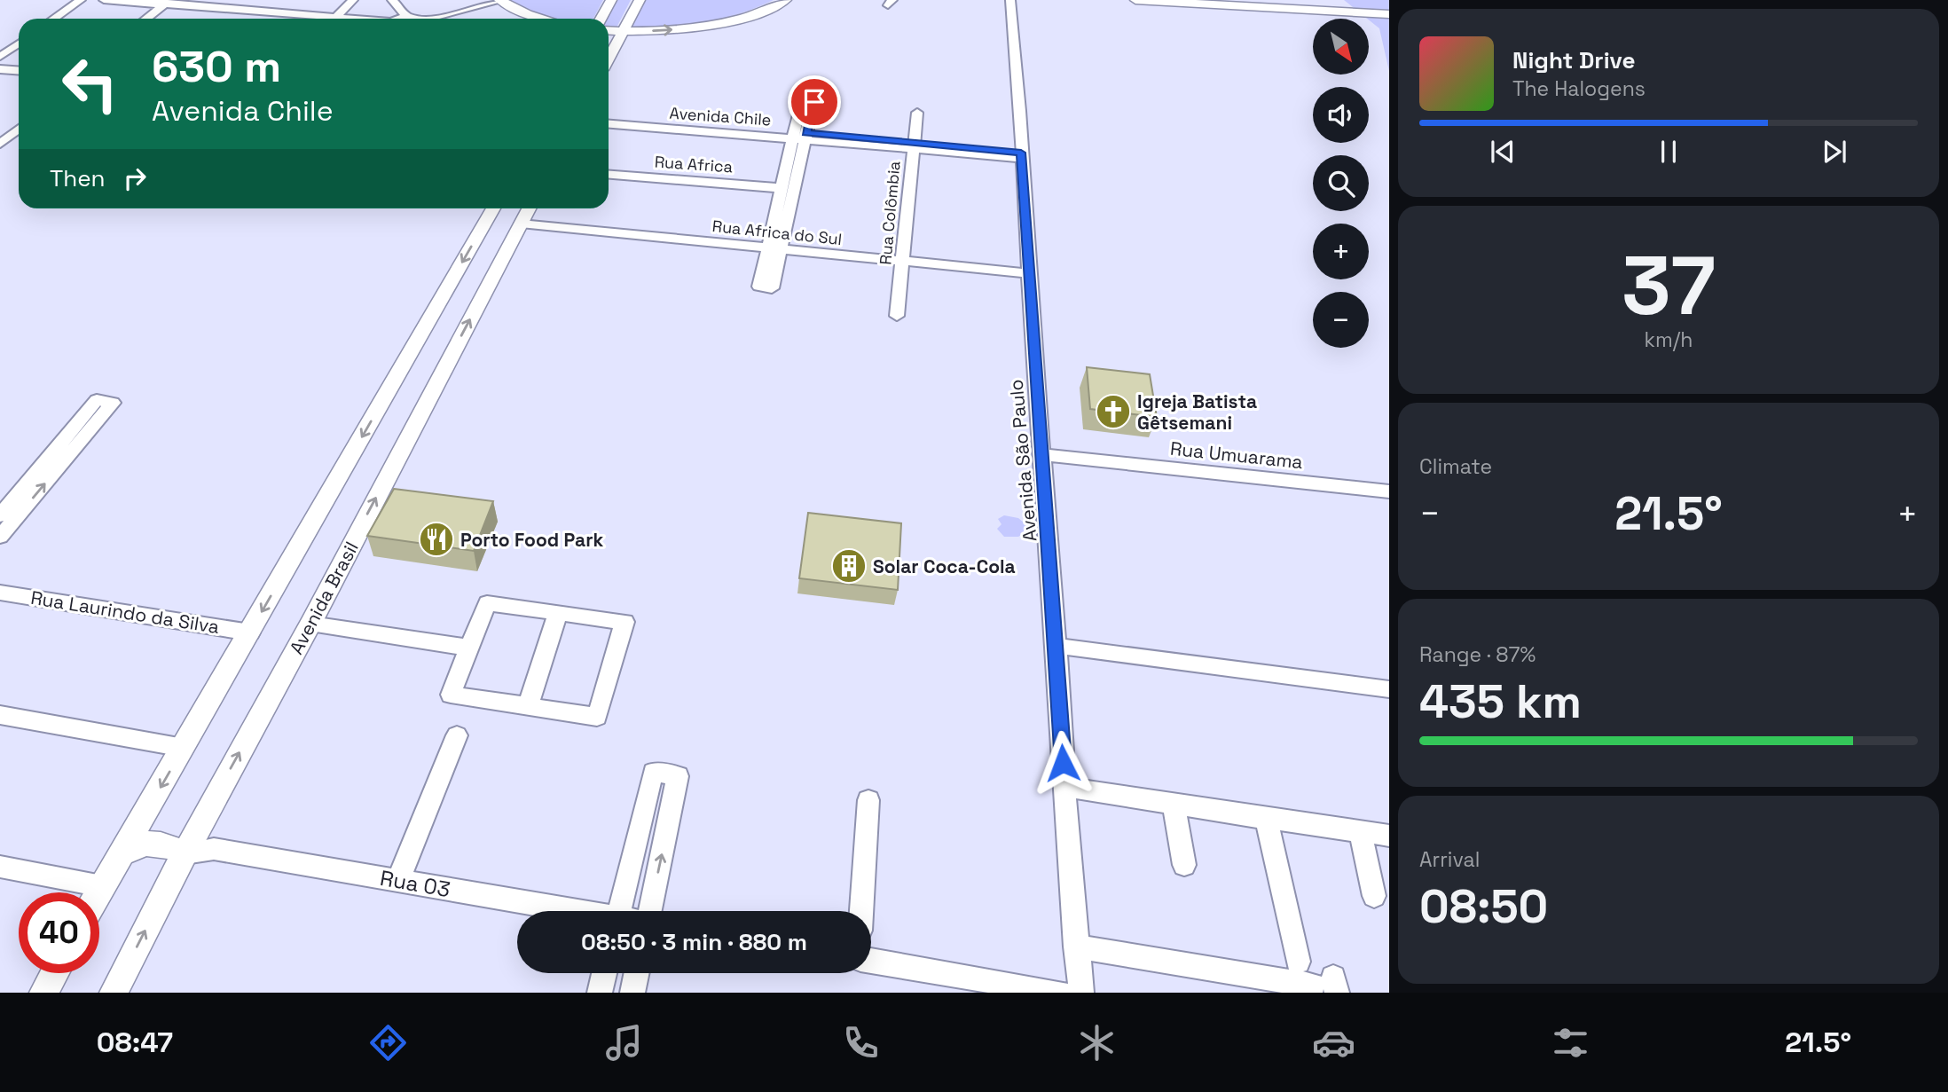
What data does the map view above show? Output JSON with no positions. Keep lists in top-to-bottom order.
{
  "streets": {
    "main road": ["Avenida Brasil"],
    "street": [
      "Avenida Chile",
      "Rua Africa",
      "Rua Colômbia",
      "Rua Africa do Sul",
      "Rua Umuarama",
      "Avenida São Paulo",
      "Rua Laurindo da Silva",
      "Rua 03"
    ]
  },
  "crossings": [
    ["Avenida Chile", "Rua Colômbia"],
    ["Avenida Chile", "Avenida São Paulo"],
    ["Rua Colômbia", "Rua Africa do Sul"],
    ["Rua Africa do Sul", "Avenida São Paulo"],
    ["Rua Africa do Sul", "Avenida Brasil"],
    ["Rua Umuarama", "Avenida São Paulo"],
    ["Avenida Brasil", "Rua 03"]
  ],
  "places": {
    "church": ["Igreja Batista Gêtsemani"],
    "restaurant": ["Porto Food Park"],
    "building": ["Solar Coca-Cola"]
  },
  "north": "bottom right",
  "page": {
    "map_buttons": ["+", "−"],
    "turn": ["630 m", "Avenida Chile"],
    "song": ["Night Drive", "The Halogens"],
    "then": "Then",
    "tile": [
      ["37", "km/h"],
      "Climate",
      ["Range · 87%", "435 km"],
      ["Arrival", "08:50"]
    ],
    "heat": ["−", "21.5°", "+"],
    "limit": "40",
    "trip": "08:50 · 3 min · 880 m",
    "tabs": ["08:47", "21.5°"]
  }
}
